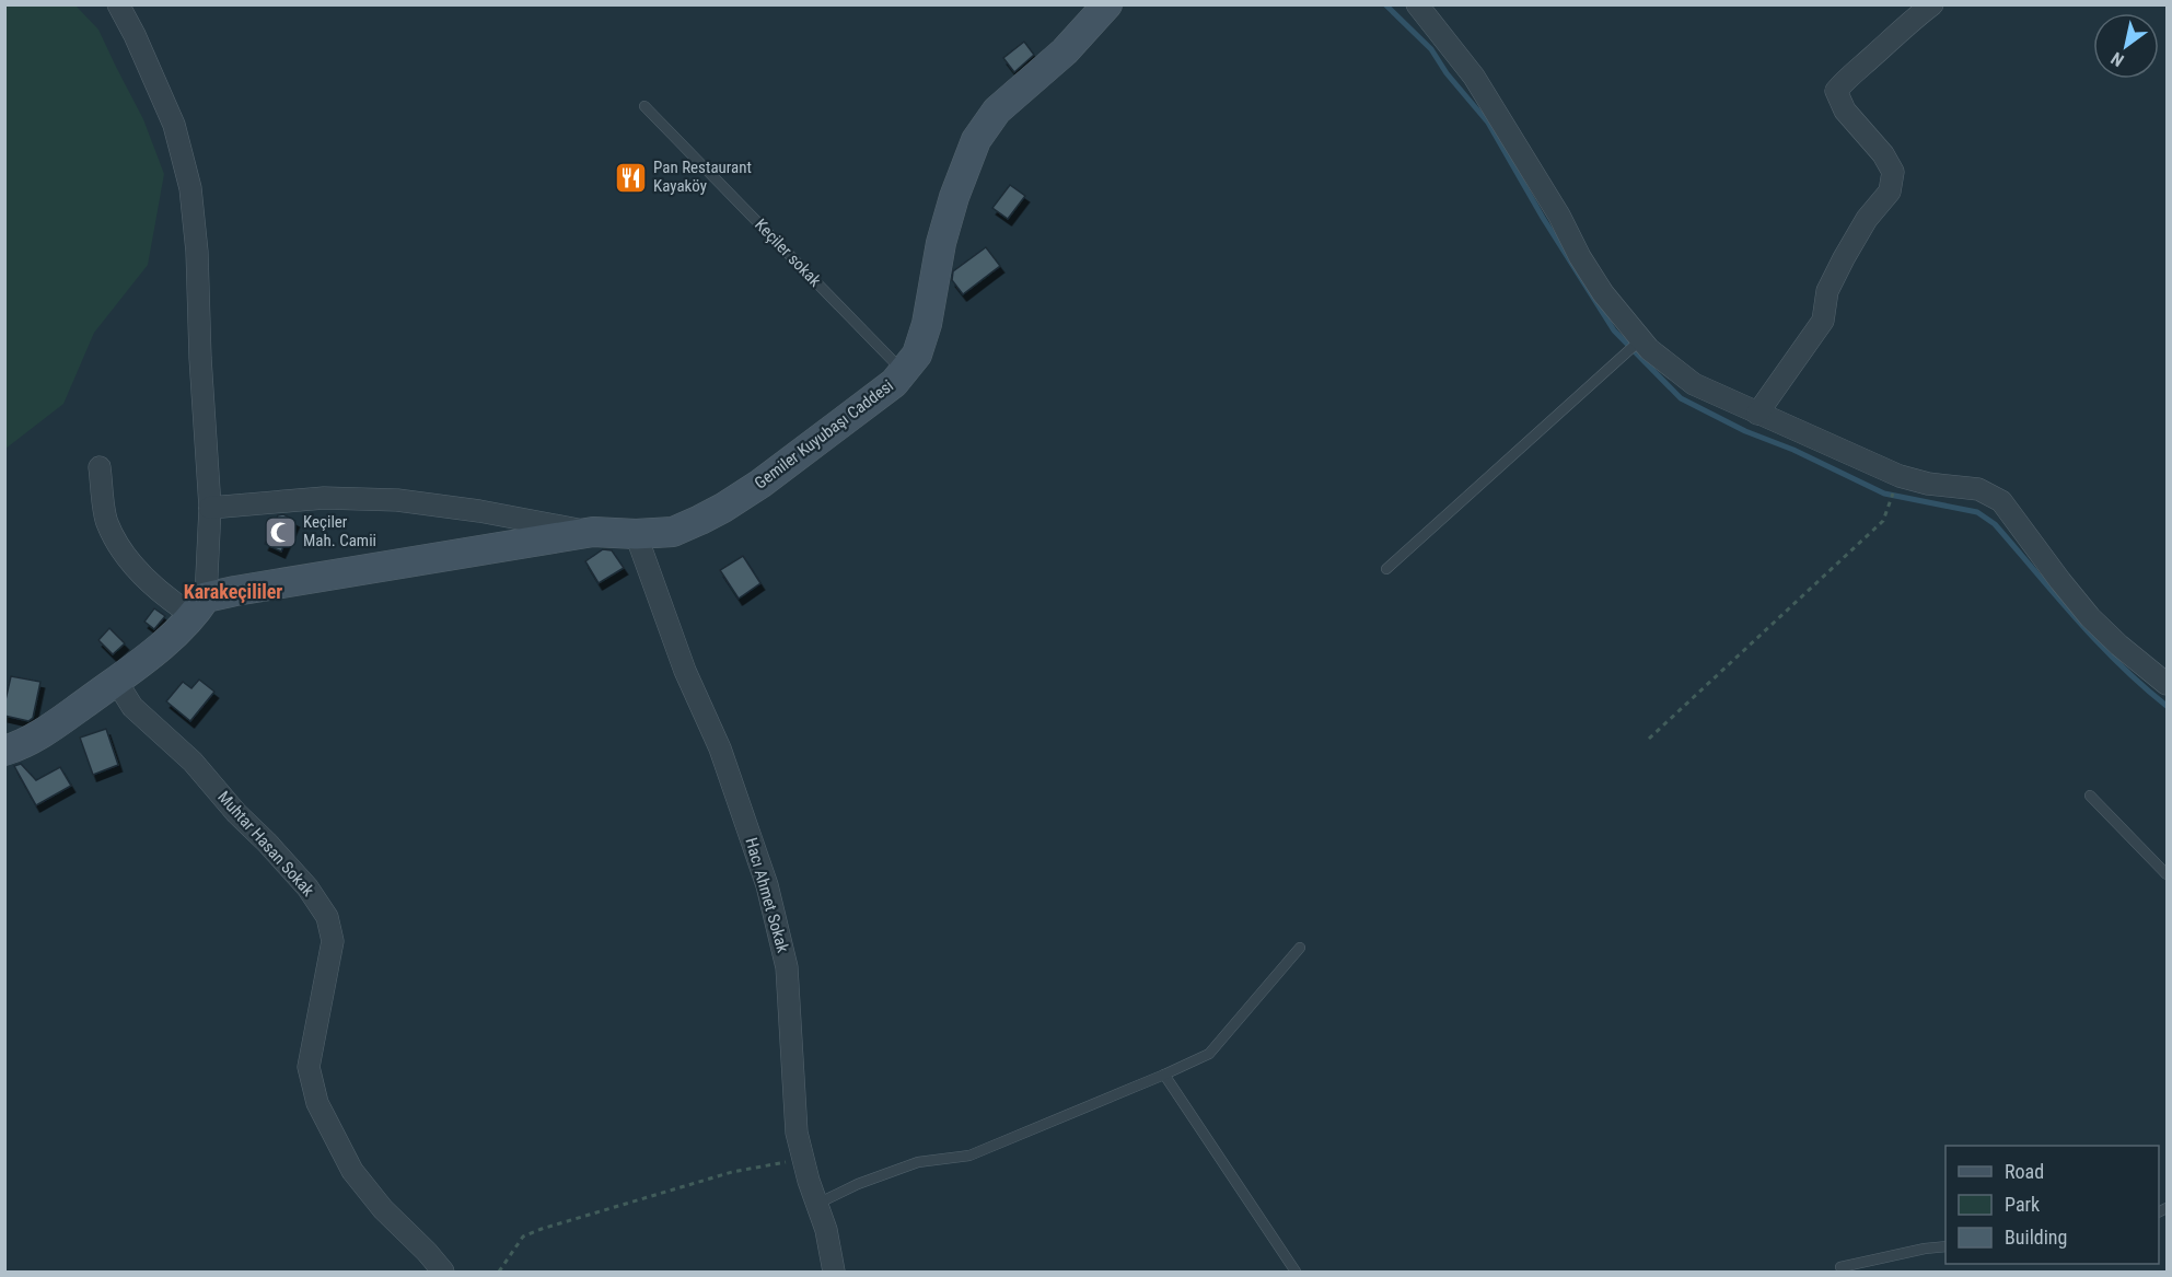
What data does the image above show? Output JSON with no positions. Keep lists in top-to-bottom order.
{
  "streets": {
    "street": ["Gemiler Kuyubaşı Caddesi", "Muhtar Hasan Sokak", "Hacı Ahmet Sokak"],
    "lane": ["Keçiler sokak"]
  },
  "crossings": [
    ["Keçiler sokak", "Gemiler Kuyubaşı Caddesi"],
    ["Gemiler Kuyubaşı Caddesi", "Hacı Ahmet Sokak"]
  ],
  "districts": ["Karakeçililer"],
  "places": {
    "restaurant": ["Pan Restaurant Kayaköy"],
    "mosque": ["Keçiler Mah. Camii"]
  },
  "legend": ["Road", "Park", "Building"],
  "north": "bottom left"
}
